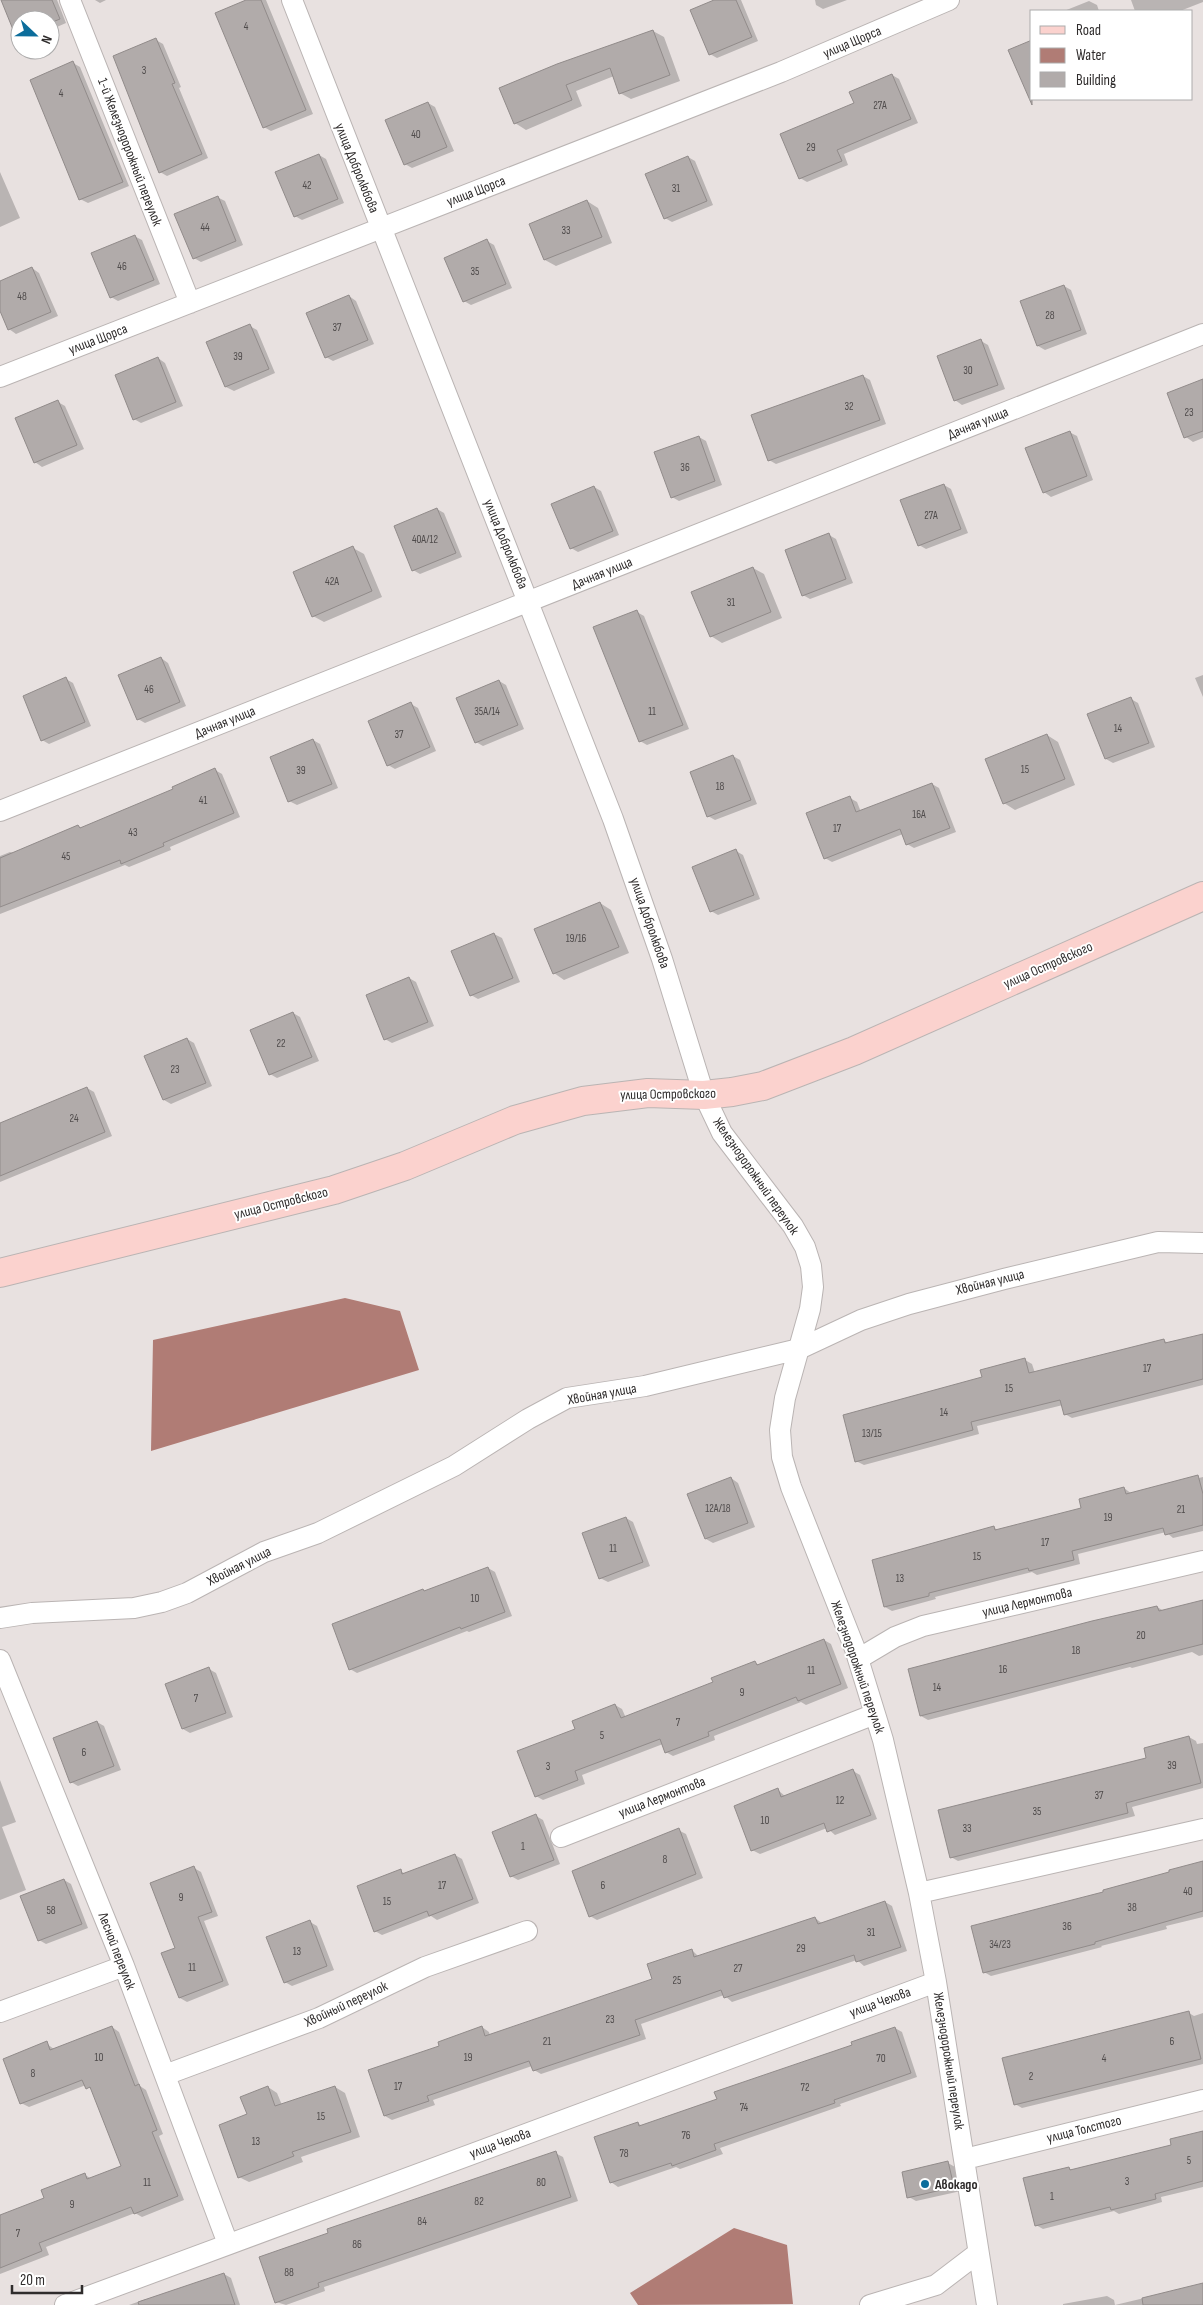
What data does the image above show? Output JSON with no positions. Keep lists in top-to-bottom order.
{
  "streets": {
    "street": [
      "улица Щорса",
      "1-й Железнодорожный переулок",
      "улица Добролюбова",
      "Дачная улица",
      "улица Островского",
      "Железнодорожный переулок",
      "Хвойная улица",
      "улица Лермонтова",
      "Лесной переулок",
      "улица Чехова",
      "Хвойный переулок",
      "улица Толстого"
    ]
  },
  "crossings": [
    ["улица Щорса", "1-й Железнодорожный переулок"],
    ["улица Щорса", "улица Добролюбова"],
    ["улица Добролюбова", "Дачная улица"],
    ["улица Добролюбова", "улица Островского"],
    ["улица Добролюбова", "Железнодорожный переулок"],
    ["улица Островского", "Железнодорожный переулок"],
    ["Железнодорожный переулок", "Хвойная улица"],
    ["Железнодорожный переулок", "улица Лермонтова"],
    ["Железнодорожный переулок", "улица Чехова"],
    ["Железнодорожный переулок", "улица Толстого"],
    ["Лесной переулок", "улица Чехова"],
    ["Лесной переулок", "Хвойный переулок"]
  ],
  "places": ["Авокадо"],
  "house_numbers": [
    "4",
    "3",
    "4",
    "27А",
    "40",
    "29",
    "42",
    "31",
    "44",
    "33",
    "46",
    "35",
    "48",
    "28",
    "37",
    "39",
    "30",
    "32",
    "23",
    "36",
    "27А",
    "40А/12",
    "42А",
    "31",
    "46",
    "35А/14",
    "11",
    "14",
    "37",
    "15",
    "39",
    "18",
    "41",
    "16А",
    "17",
    "43",
    "45",
    "19/16",
    "22",
    "23",
    "24",
    "17",
    "15",
    "14",
    "13/15",
    "12А/18",
    "21",
    "19",
    "17",
    "11",
    "15",
    "13",
    "10",
    "20",
    "18",
    "16",
    "11",
    "14",
    "9",
    "7",
    "7",
    "5",
    "6",
    "39",
    "3",
    "37",
    "12",
    "35",
    "10",
    "33",
    "1",
    "8",
    "17",
    "6",
    "40",
    "9",
    "15",
    "38",
    "58",
    "36",
    "31",
    "34/23",
    "29",
    "13",
    "11",
    "27",
    "25",
    "23",
    "21",
    "6",
    "10",
    "19",
    "70",
    "4",
    "8",
    "2",
    "17",
    "72",
    "74",
    "15",
    "76",
    "13",
    "78",
    "5",
    "3",
    "11",
    "80",
    "1",
    "82",
    "9",
    "84",
    "7",
    "86",
    "88"
  ],
  "legend": ["Road", "Water", "Building"],
  "scale_bar": "20 m",
  "north": "right"
}
